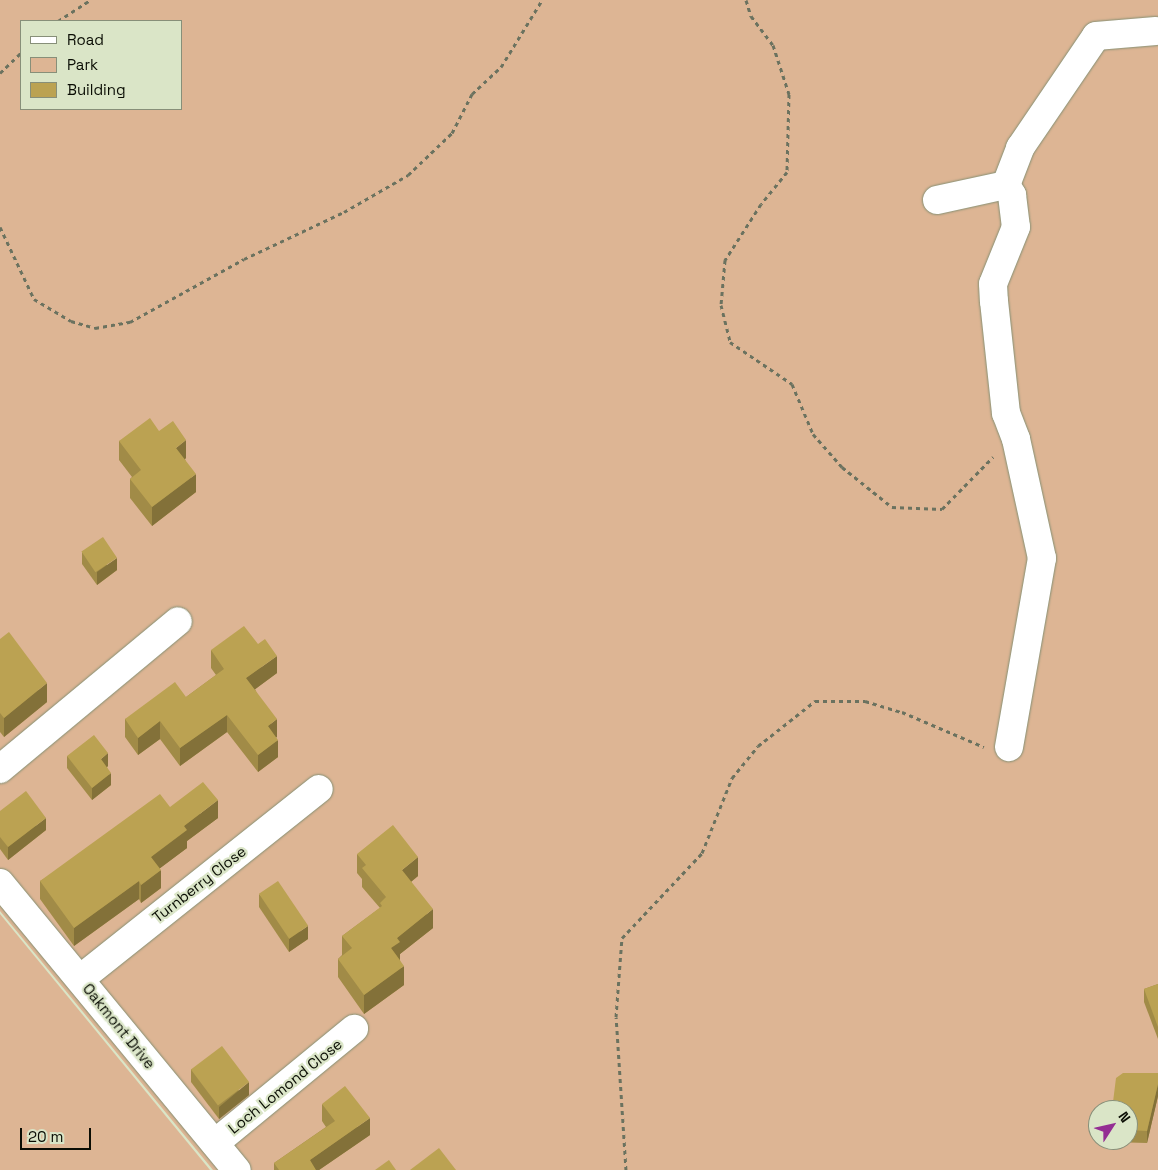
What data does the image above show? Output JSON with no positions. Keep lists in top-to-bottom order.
{
  "streets": {
    "street": ["Turnberry Close", "Oakmont Drive", "Loch Lomond Close"]
  },
  "crossings": [
    ["Turnberry Close", "Oakmont Drive"],
    ["Oakmont Drive", "Loch Lomond Close"]
  ],
  "legend": ["Road", "Park", "Building"],
  "scale_bar": "20 m",
  "north": "top right"
}
